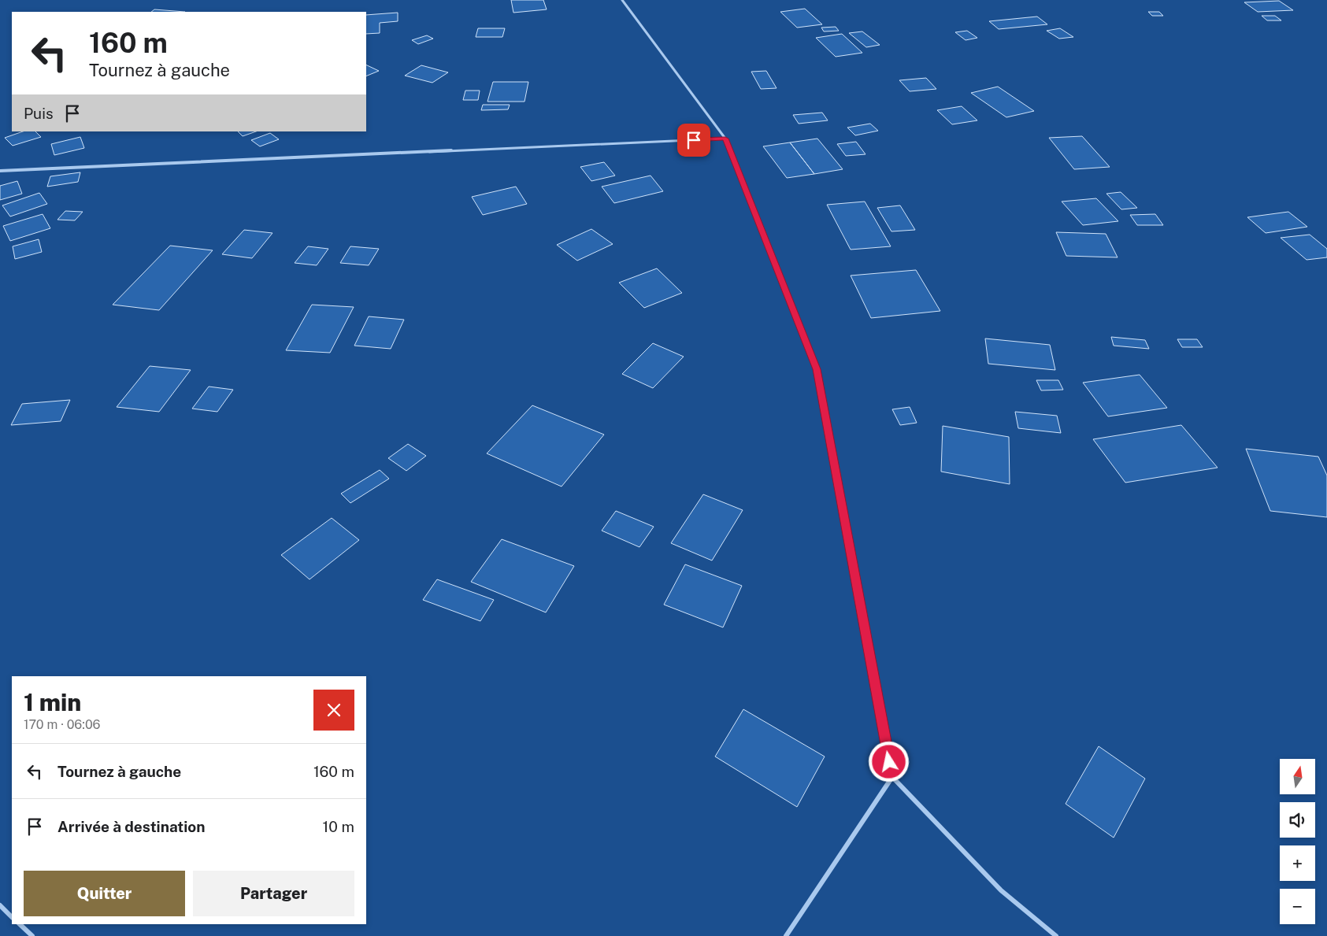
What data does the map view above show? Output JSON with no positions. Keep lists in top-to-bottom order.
{
  "north": "top",
  "page": {
    "turn": ["160 m", "Tournez à gauche"],
    "then": "Puis",
    "heading": ["1 min", "170 m · 06:06"],
    "list": [
      {
        "name": "Tournez à gauche",
        "value": "160 m"
      },
      {
        "name": "Arrivée à destination",
        "value": "10 m"
      }
    ],
    "map_buttons": ["+", "−"],
    "buttons": ["Quitter", "Partager"]
  }
}
